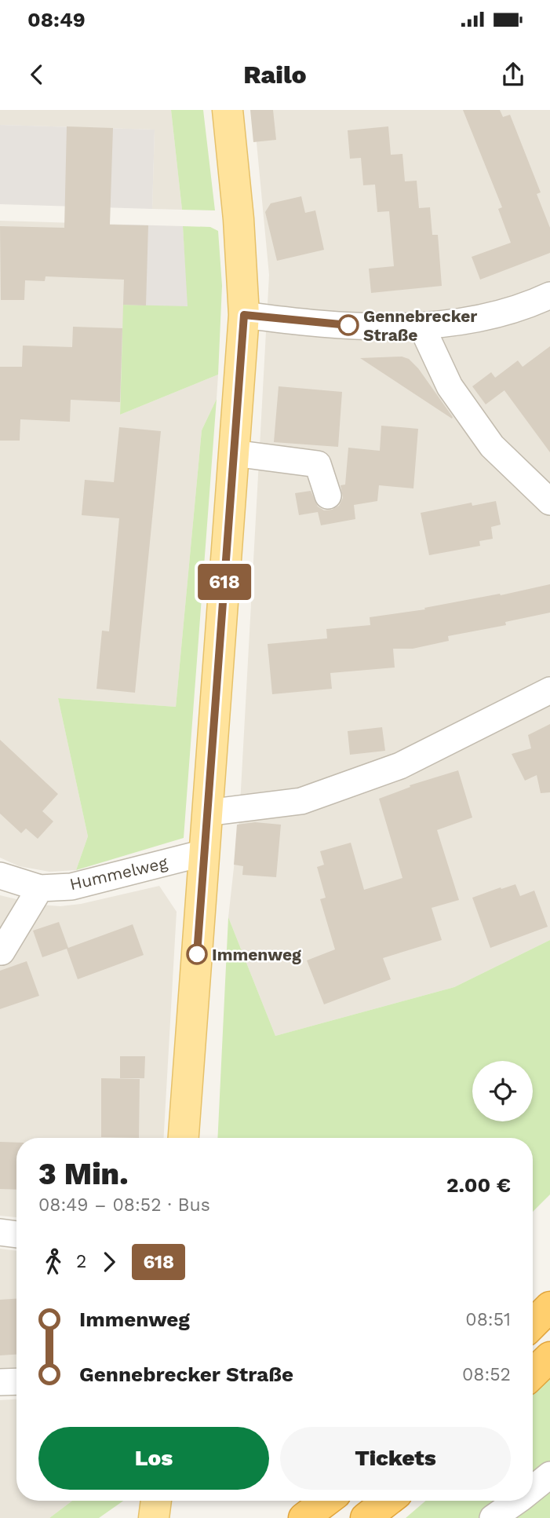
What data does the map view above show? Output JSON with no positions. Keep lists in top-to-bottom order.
{
  "streets": {
    "street": ["Hummelweg"]
  },
  "places": ["Gennebrecker Straße", "Immenweg"],
  "lines": ["bus line 618"],
  "page": {
    "status": "08:49",
    "header": "Railo",
    "on_map": "618",
    "heading": ["3 Min.", "08:49 – 08:52 · Bus", "2.00 €"],
    "legs": ["2", "618"],
    "list": [
      {
        "name": "Immenweg",
        "value": "08:51"
      },
      {
        "name": "Gennebrecker Straße",
        "value": "08:52"
      }
    ],
    "buttons": ["Los", "Tickets"]
  }
}
